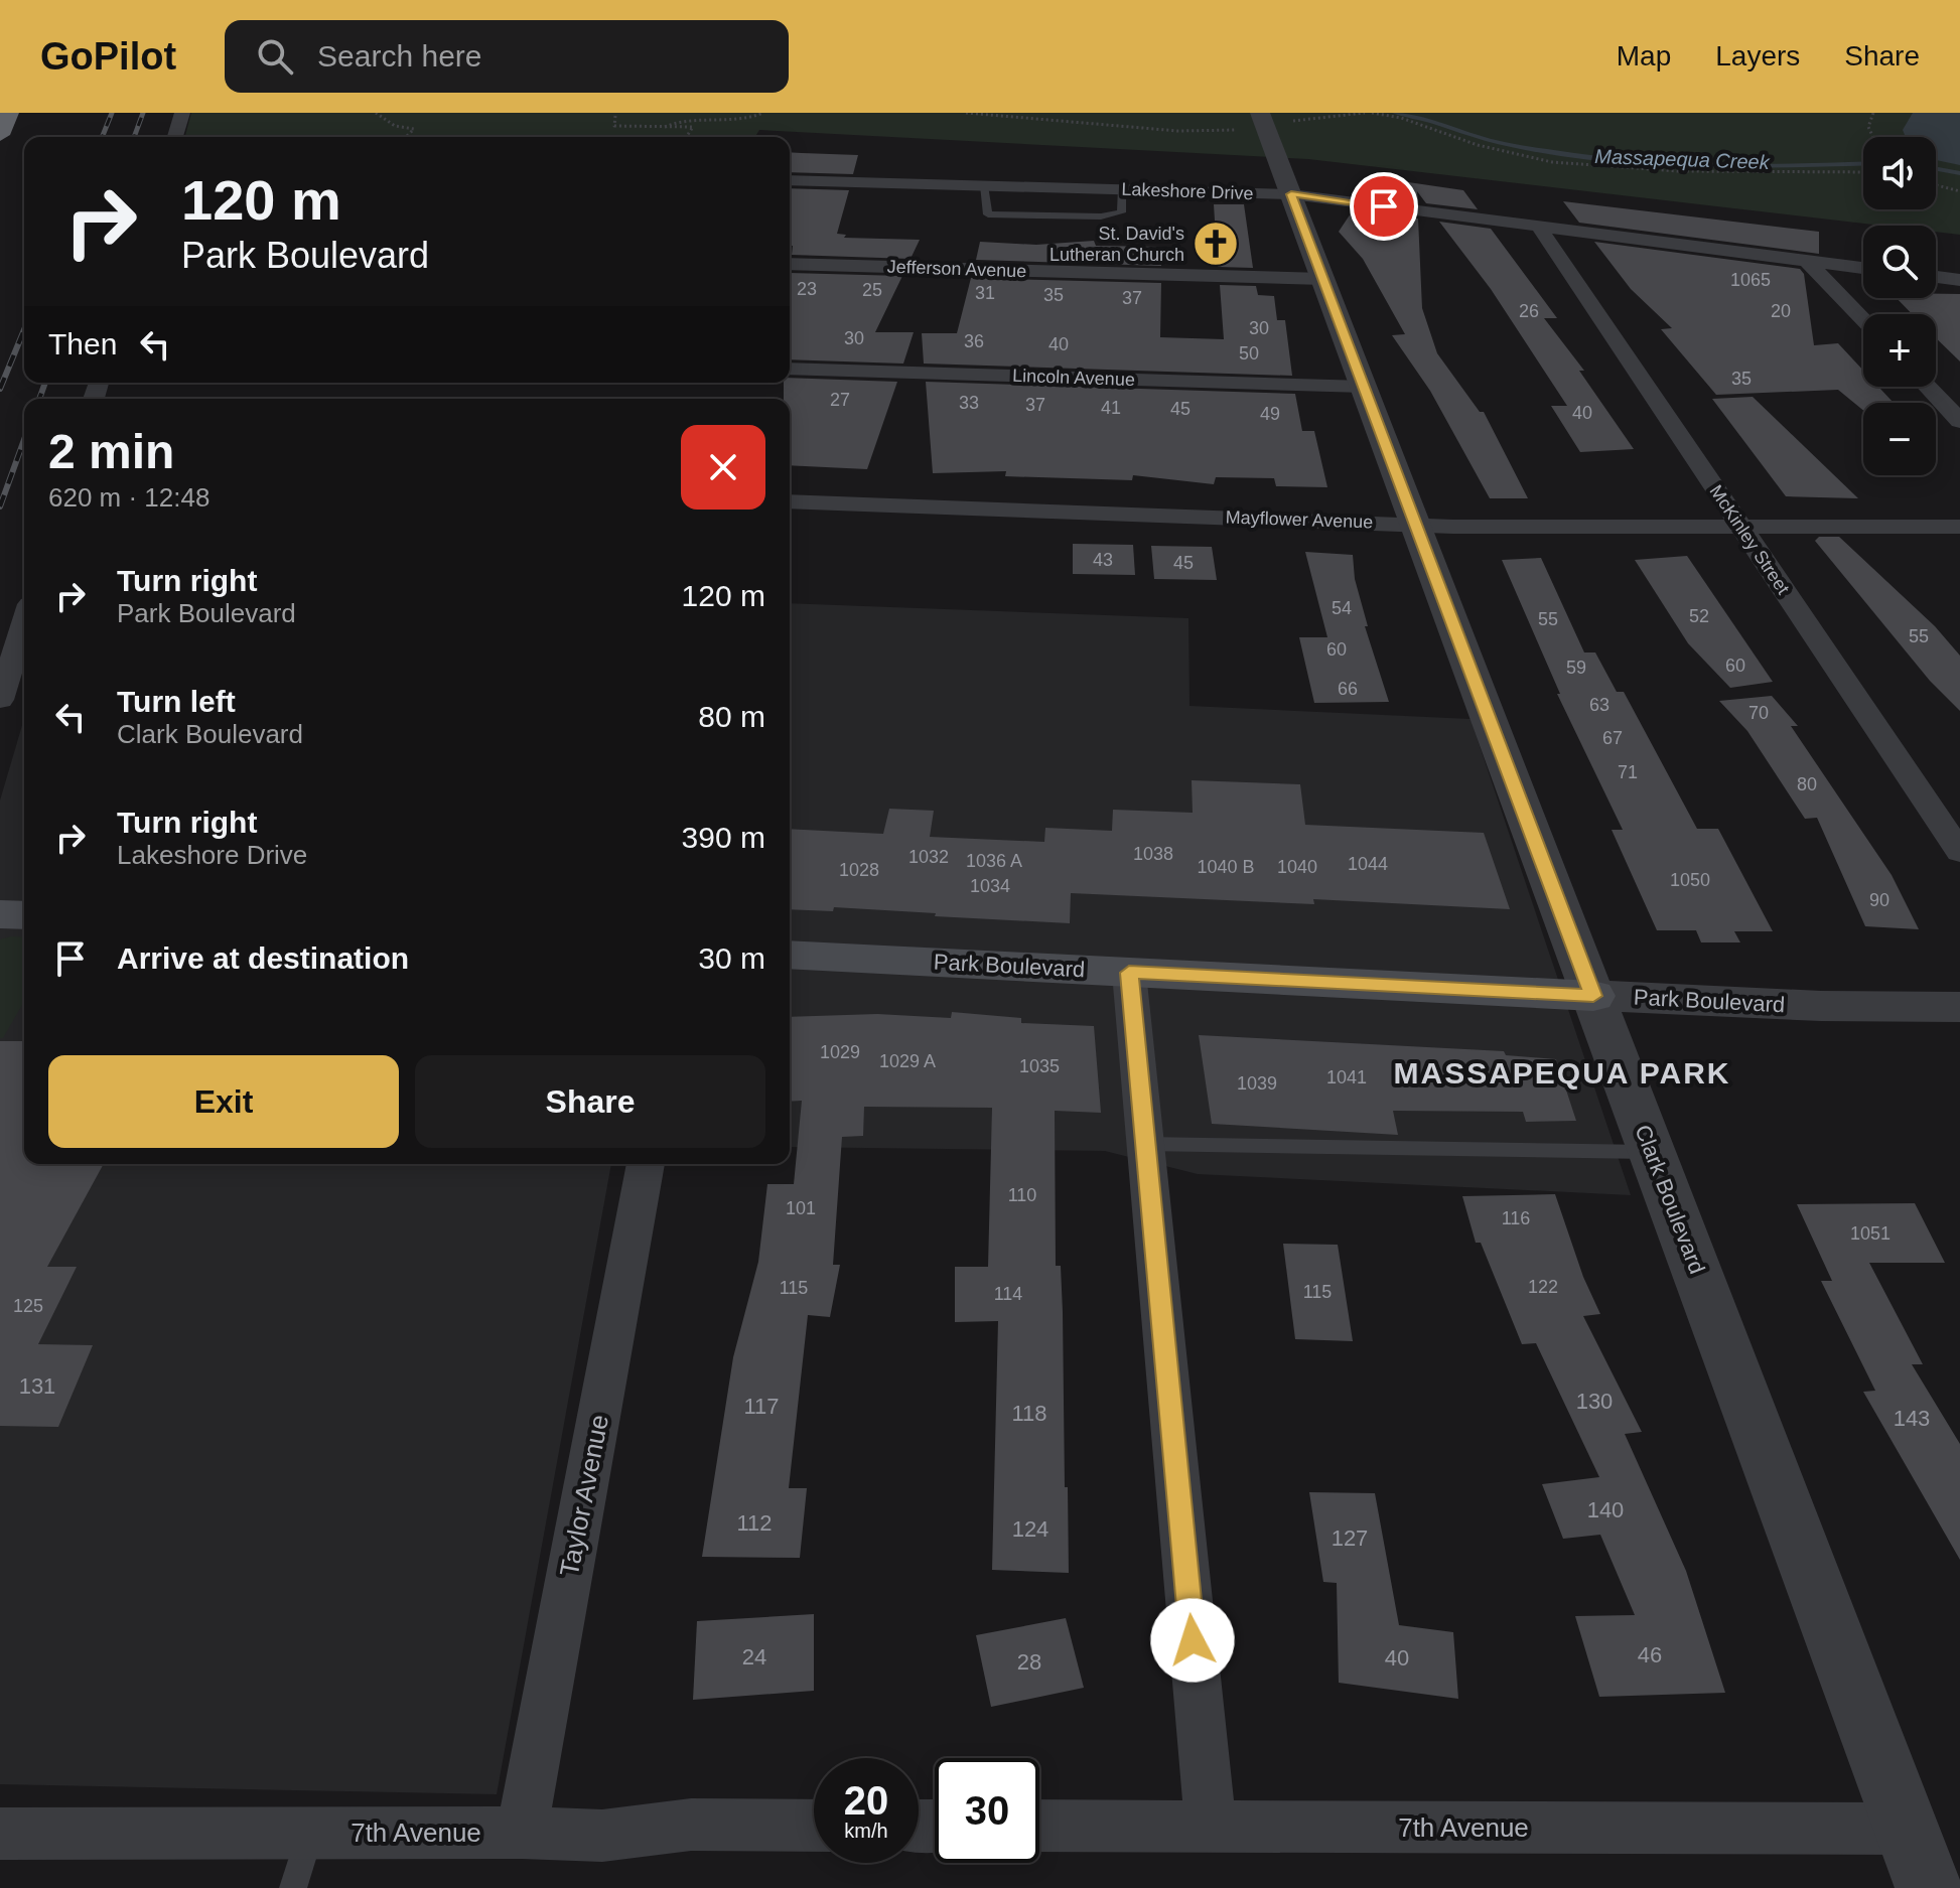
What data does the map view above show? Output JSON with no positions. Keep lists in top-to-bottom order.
{
  "streets": {
    "main road": ["Park Boulevard"],
    "street": [
      "Lakeshore Drive",
      "Jefferson Avenue",
      "Lincoln Avenue",
      "Mayflower Avenue",
      "McKinley Street",
      "Clark Boulevard",
      "Taylor Avenue",
      "7th Avenue"
    ]
  },
  "crossings": [
    ["Lakeshore Drive", "McKinley Street"],
    ["Lakeshore Drive", "Clark Boulevard"],
    ["Jefferson Avenue", "Clark Boulevard"],
    ["Lincoln Avenue", "Clark Boulevard"],
    ["Mayflower Avenue", "McKinley Street"],
    ["Mayflower Avenue", "Clark Boulevard"],
    ["Park Boulevard", "Clark Boulevard"],
    ["Clark Boulevard", "7th Avenue"],
    ["Taylor Avenue", "7th Avenue"]
  ],
  "districts": ["MASSAPEQUA PARK"],
  "water": ["Massapequa Creek"],
  "places": {
    "church": ["St. David's Lutheran Church"]
  },
  "house_numbers": [
    "1065",
    "23",
    "25",
    "31",
    "35",
    "37",
    "26",
    "20",
    "30",
    "30",
    "36",
    "40",
    "50",
    "35",
    "27",
    "33",
    "37",
    "41",
    "45",
    "40",
    "49",
    "43",
    "45",
    "54",
    "52",
    "55",
    "55",
    "60",
    "60",
    "59",
    "66",
    "63",
    "70",
    "67",
    "71",
    "80",
    "1038",
    "1032",
    "1036 A",
    "1044",
    "1040 B",
    "1040",
    "1028",
    "1050",
    "1034",
    "90",
    "1029",
    "1029 A",
    "1035",
    "1041",
    "1039",
    "110",
    "101",
    "116",
    "1051",
    "122",
    "115",
    "115",
    "114",
    "125",
    "131",
    "130",
    "117",
    "118",
    "143",
    "140",
    "112",
    "124",
    "127",
    "46",
    "24",
    "40",
    "28"
  ],
  "page": {
    "header": "GoPilot",
    "search": "Search here",
    "nav": ["Map", "Layers", "Share"],
    "map_buttons": ["+", "−"],
    "turn": ["120 m", "Park Boulevard"],
    "then": "Then",
    "heading": ["2 min", "620 m · 12:48"],
    "list": [
      {
        "name": "Turn right",
        "note": "Park Boulevard",
        "value": "120 m"
      },
      {
        "name": "Turn left",
        "note": "Clark Boulevard",
        "value": "80 m"
      },
      {
        "name": "Turn right",
        "note": "Lakeshore Drive",
        "value": "390 m"
      },
      {
        "name": "Arrive at destination",
        "value": "30 m"
      }
    ],
    "buttons": ["Exit", "Share"],
    "speed": "20 km/h",
    "limit": "30"
  }
}
